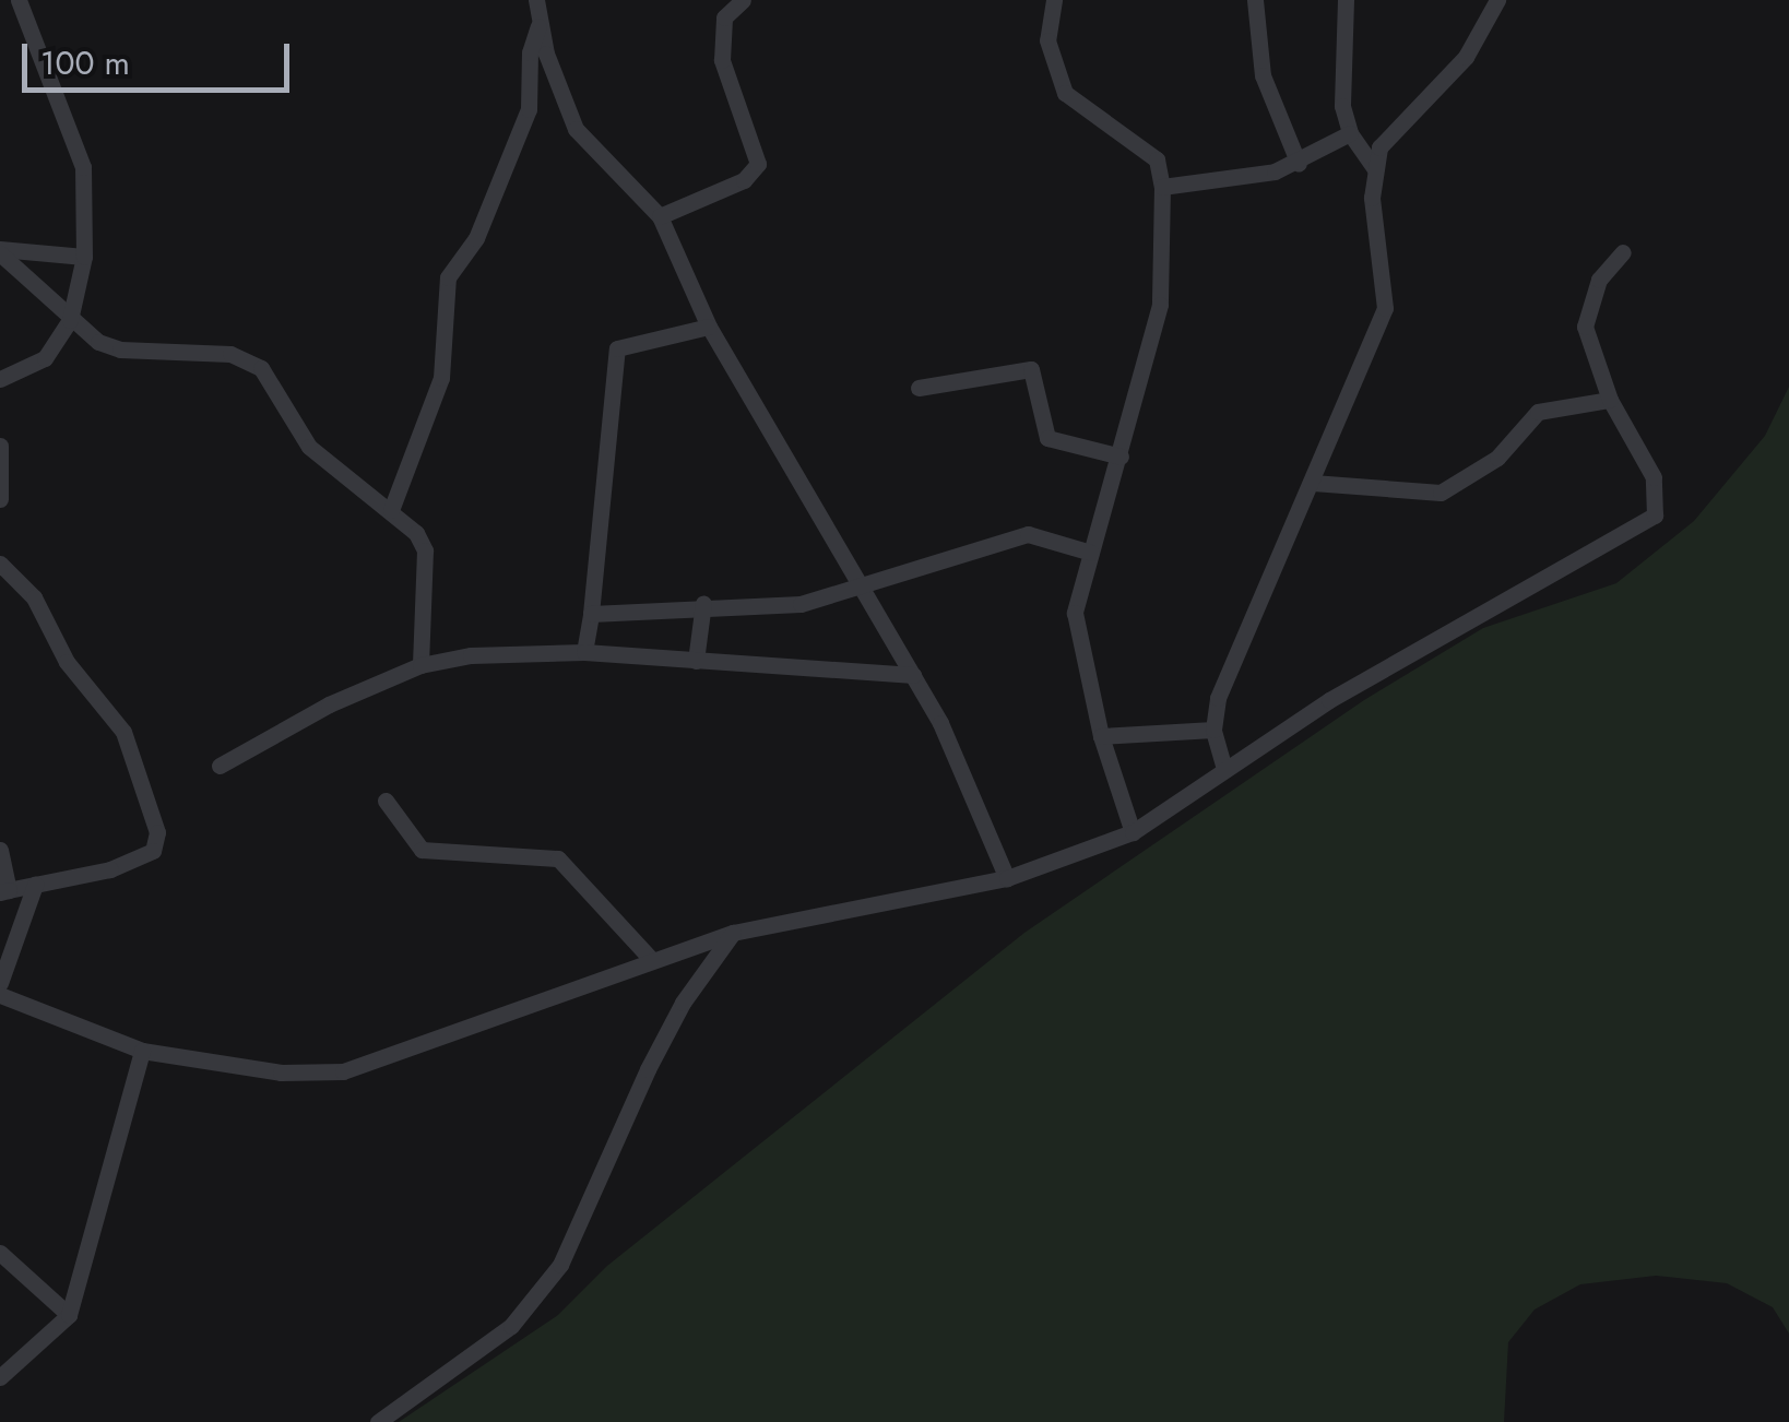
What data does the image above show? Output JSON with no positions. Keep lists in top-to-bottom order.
{
  "scale_bar": "100 m"
}
